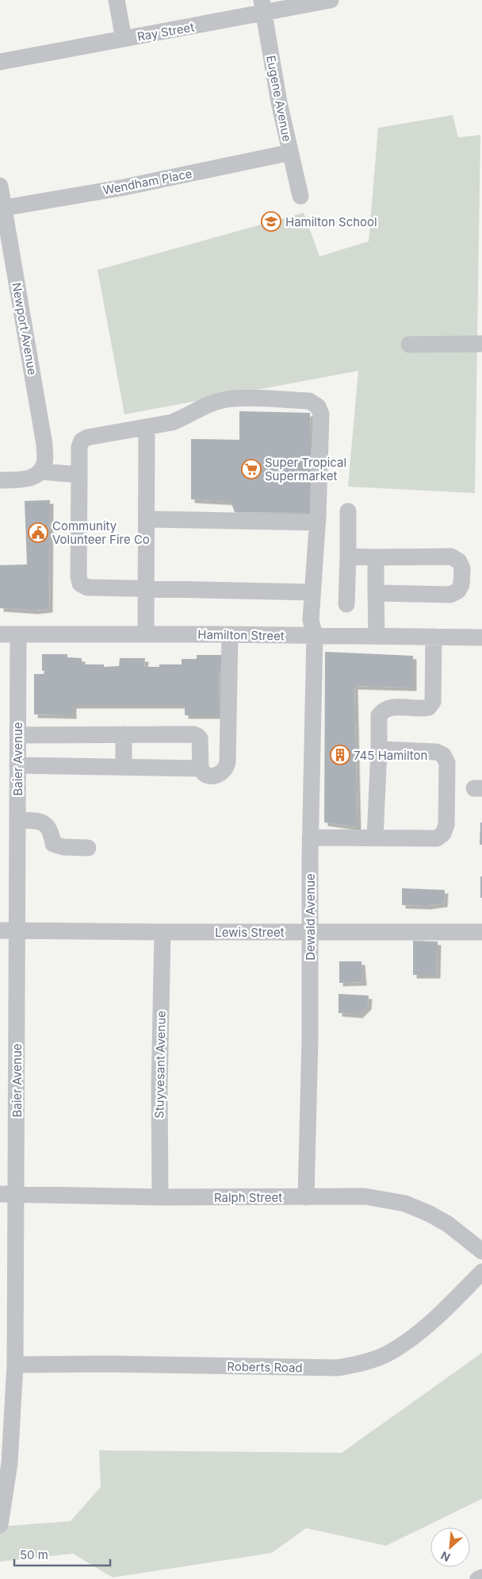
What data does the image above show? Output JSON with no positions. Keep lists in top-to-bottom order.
{
  "streets": {
    "street": [
      "Ray Street",
      "Eugene Avenue",
      "Wendham Place",
      "Newport Avenue",
      "Hamilton Street",
      "Baier Avenue",
      "Dewald Avenue",
      "Lewis Street",
      "Stuyvesant Avenue",
      "Ralph Street",
      "Roberts Road"
    ]
  },
  "crossings": [
    ["Ray Street", "Eugene Avenue"],
    ["Eugene Avenue", "Wendham Place"],
    ["Wendham Place", "Newport Avenue"],
    ["Hamilton Street", "Baier Avenue"],
    ["Hamilton Street", "Dewald Avenue"],
    ["Baier Avenue", "Lewis Street"],
    ["Baier Avenue", "Ralph Street"],
    ["Baier Avenue", "Roberts Road"],
    ["Dewald Avenue", "Lewis Street"],
    ["Dewald Avenue", "Ralph Street"],
    ["Lewis Street", "Stuyvesant Avenue"],
    ["Stuyvesant Avenue", "Ralph Street"]
  ],
  "places": {
    "school or university": ["Hamilton School"],
    "supermarket": ["Super Tropical Supermarket"],
    "public building": ["Community Volunteer Fire Co"],
    "building": ["745 Hamilton"]
  },
  "scale_bar": "50 m",
  "north": "bottom left"
}
